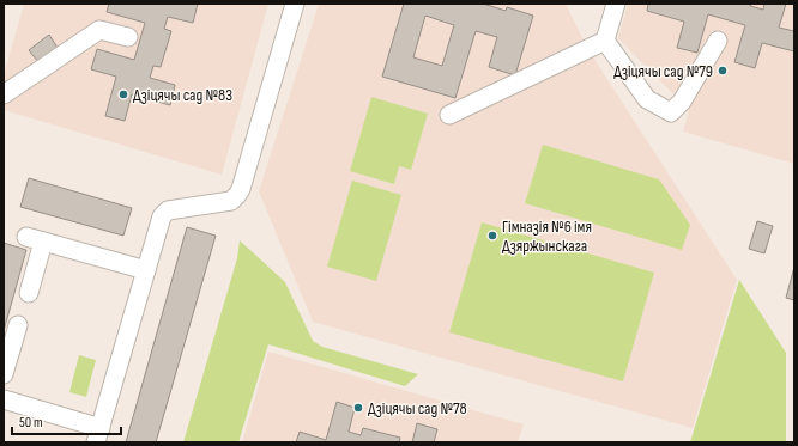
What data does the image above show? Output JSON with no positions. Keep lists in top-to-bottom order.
{
  "places": [
    "Дзіцячы сад №79",
    "Дзіцячы сад №83",
    "Гімназія №6 імя Дзяржынскага",
    "Дзіцячы сад №78"
  ],
  "scale_bar": "50 m"
}
